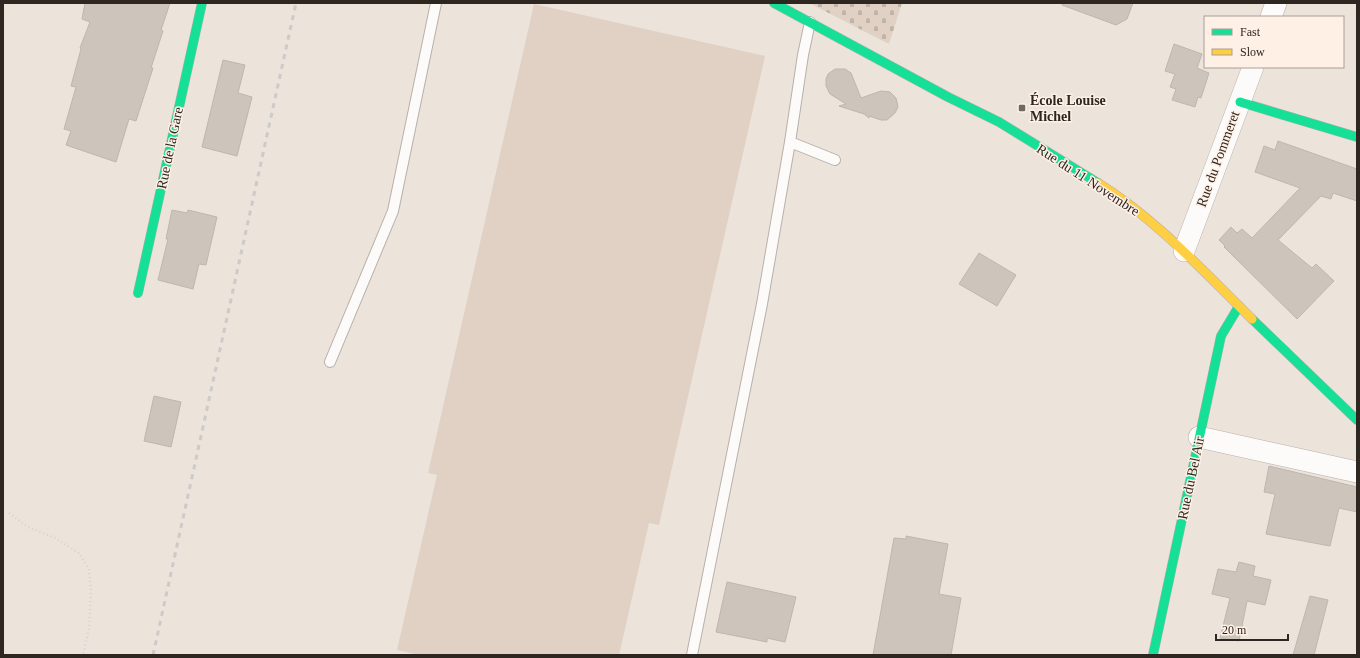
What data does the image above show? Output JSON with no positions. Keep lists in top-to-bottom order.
{
  "streets": {
    "street": [
      "Rue de la Gare",
      "Rue du Pommeret",
      "Rue du 11 Novembre",
      "Rue du Bel Air"
    ]
  },
  "crossings": [
    ["Rue du Pommeret", "Rue du 11 Novembre"],
    ["Rue du 11 Novembre", "Rue du Bel Air"]
  ],
  "places": {
    "transit": ["École Louise Michel"]
  },
  "legend": ["Fast", "Slow"],
  "scale_bar": "20 m"
}
